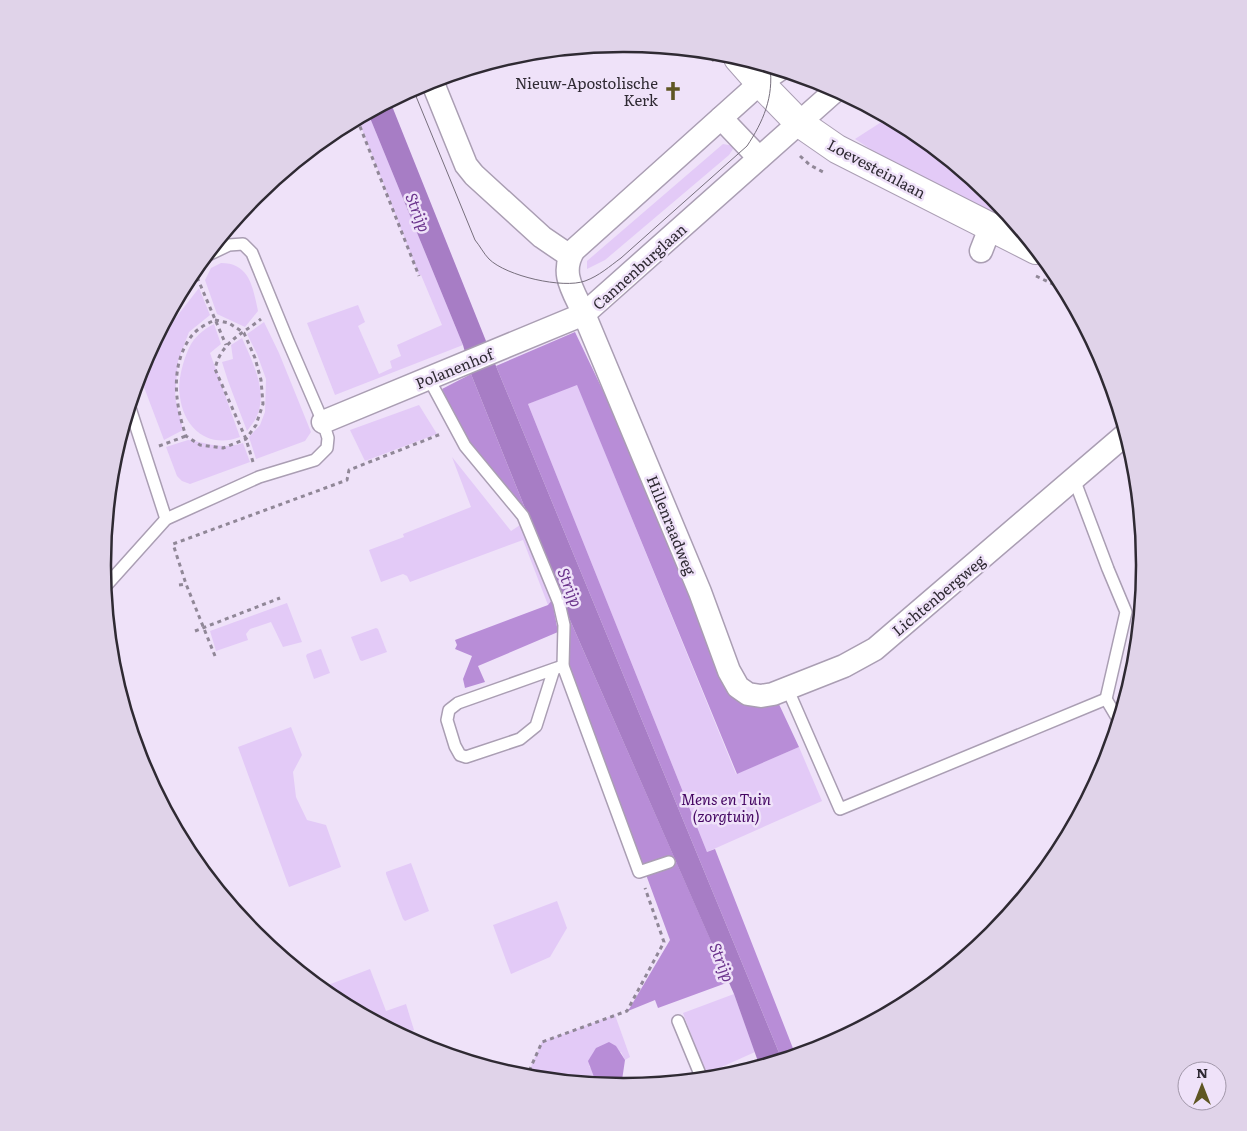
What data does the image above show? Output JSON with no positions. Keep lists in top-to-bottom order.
{
  "streets": {
    "street": [
      "Loevesteinlaan",
      "Cannenburglaan",
      "Polanenhof",
      "Hillenraadweg",
      "Lichtenbergweg"
    ]
  },
  "crossings": [
    ["Loevesteinlaan", "Cannenburglaan"],
    ["Cannenburglaan", "Polanenhof"],
    ["Cannenburglaan", "Hillenraadweg"],
    ["Polanenhof", "Hillenraadweg"],
    ["Hillenraadweg", "Lichtenbergweg"]
  ],
  "water": ["Strijp"],
  "parks": ["Mens en Tuin (zorgtuin)"],
  "places": {
    "church": ["Nieuw-Apostolische Kerk"]
  },
  "north": "top"
}
